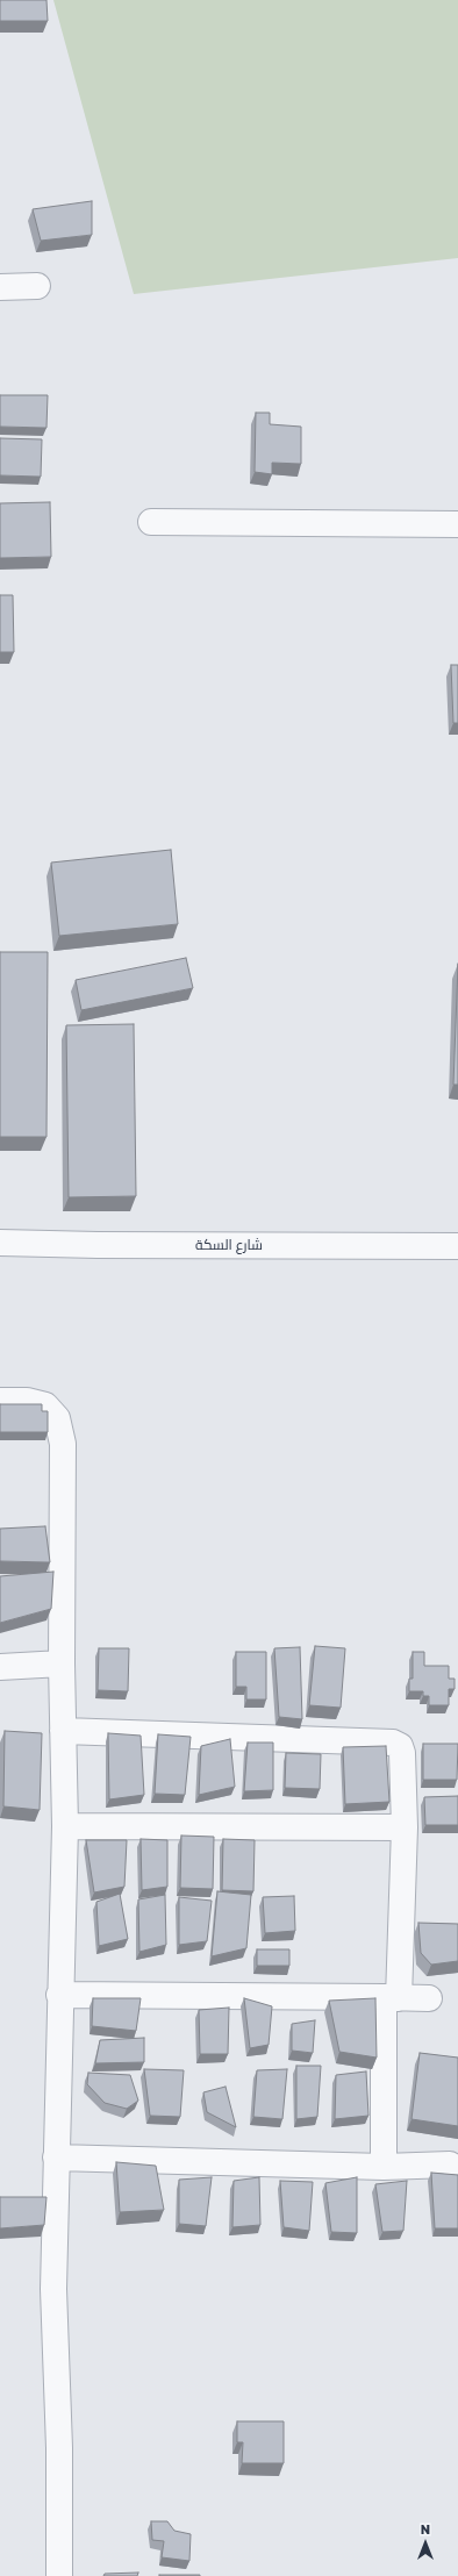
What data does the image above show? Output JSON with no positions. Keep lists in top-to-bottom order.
{
  "streets": {
    "street": ["شارع السكة"]
  },
  "north": "top"
}
